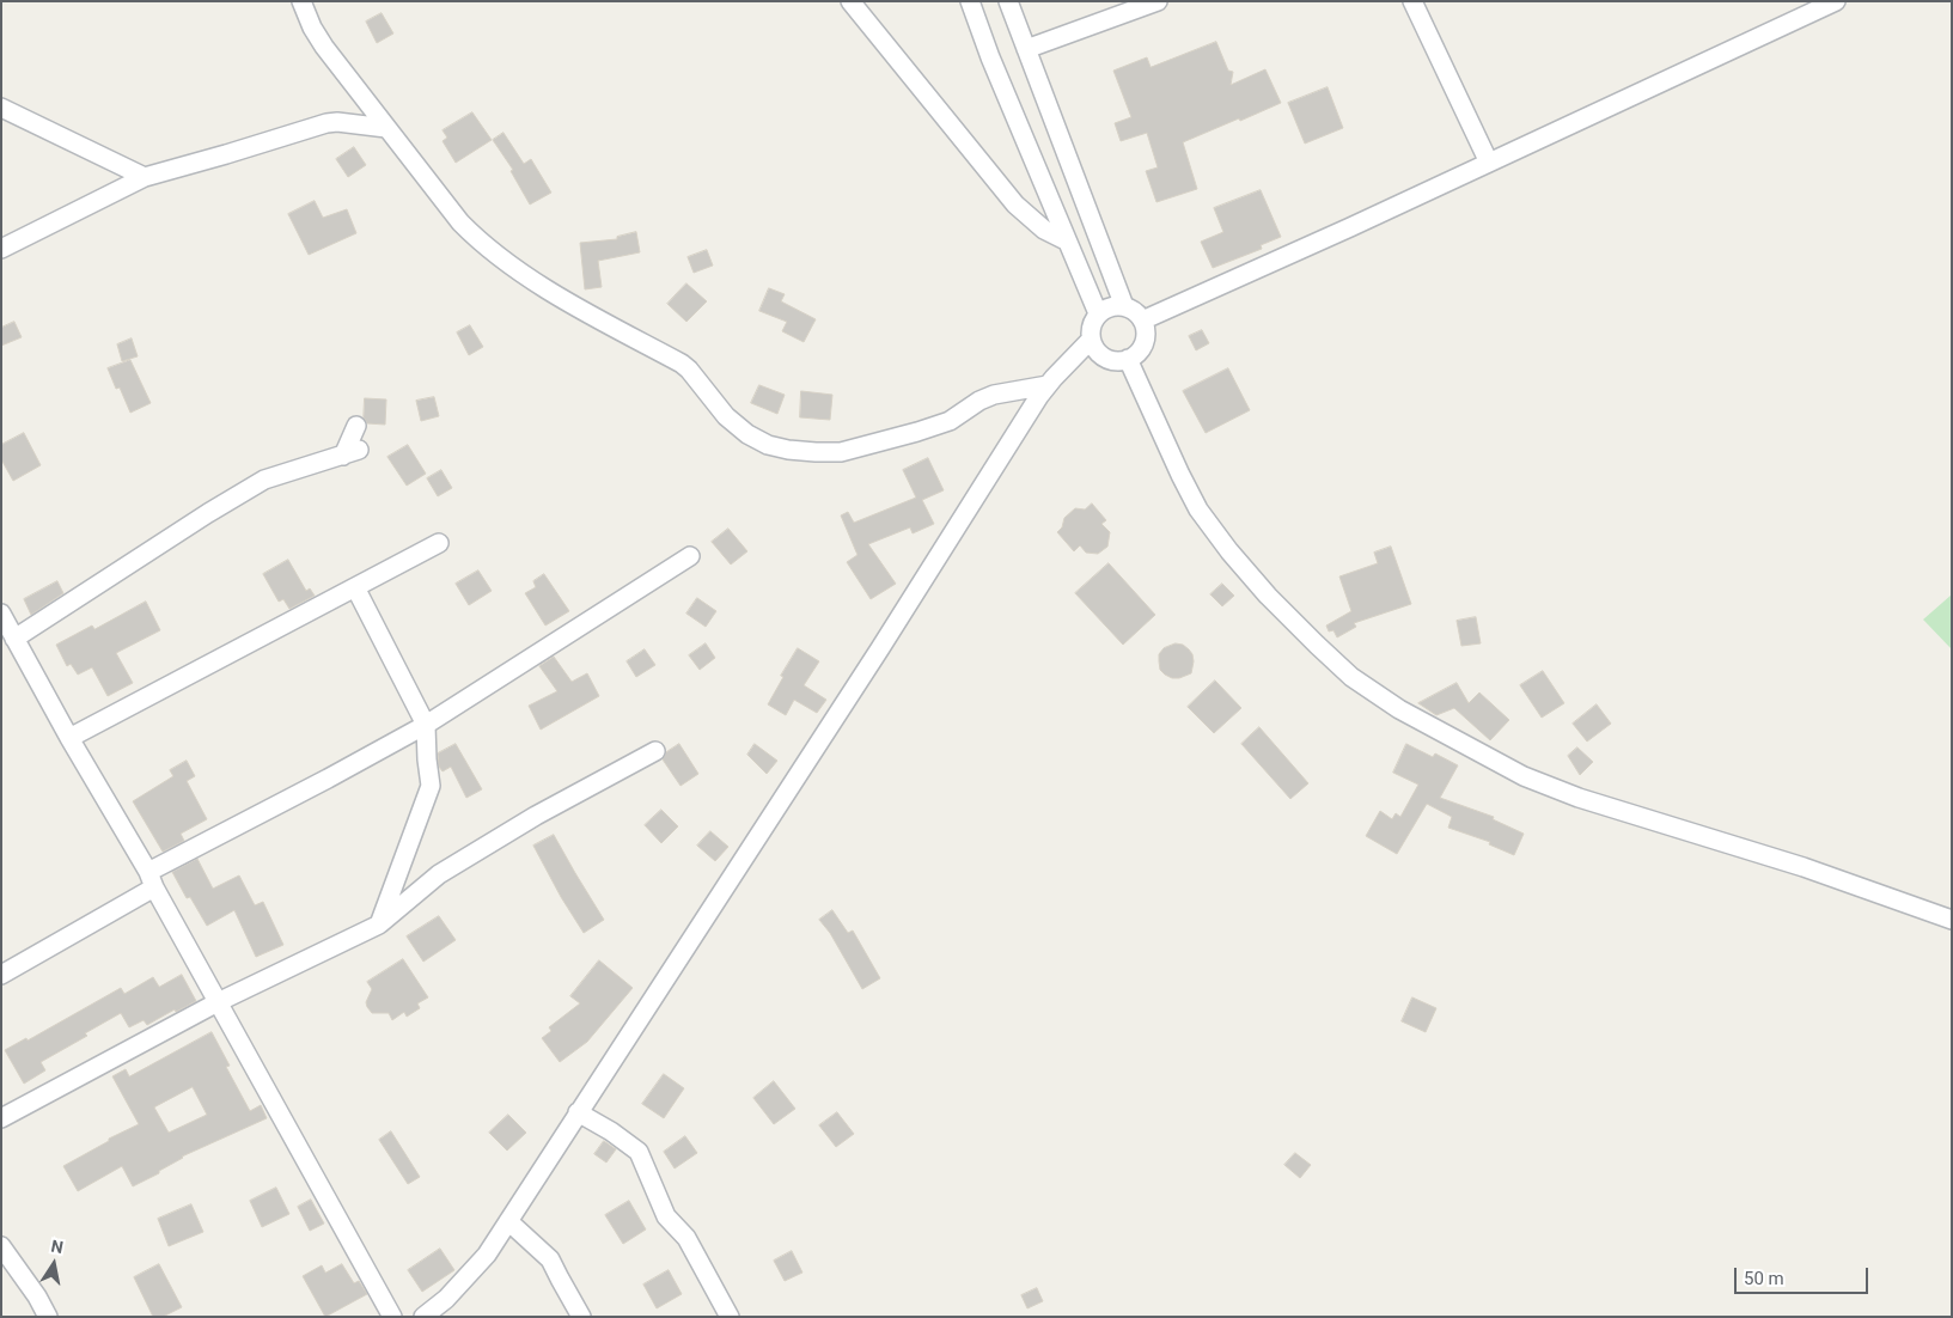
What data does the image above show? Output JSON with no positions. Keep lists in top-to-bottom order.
{
  "scale_bar": "50 m",
  "north": "top"
}
